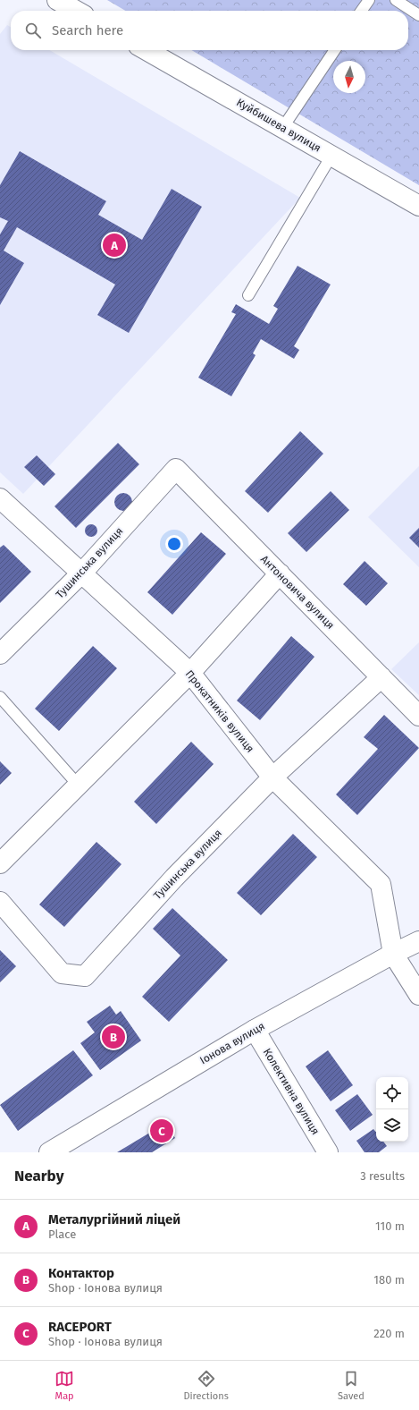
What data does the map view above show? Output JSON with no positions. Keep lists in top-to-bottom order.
{
  "streets": {
    "street": [
      "Куйбишева вулиця",
      "Тушинська вулиця",
      "Антоновича вулиця",
      "Прокатників вулиця",
      "Іонова вулиця",
      "Колективна вулиця"
    ]
  },
  "crossings": [
    ["Тушинська вулиця", "Антоновича вулиця"],
    ["Тушинська вулиця", "Прокатників вулиця"],
    ["Прокатників вулиця", "Іонова вулиця"],
    ["Іонова вулиця", "Колективна вулиця"]
  ],
  "north": "bottom",
  "page": {
    "search": "Search here",
    "pins": ["A", "B", "C"],
    "heading": ["Nearby", "3 results"],
    "list": [
      {
        "mark": "A",
        "name": "Металургійний ліцей",
        "note": "Place",
        "value": "110 m"
      },
      {
        "mark": "B",
        "name": "Контактор",
        "note": "Shop · Іонова вулиця",
        "value": "180 m"
      },
      {
        "mark": "C",
        "name": "RACEPORT",
        "note": "Shop · Іонова вулиця",
        "value": "220 m"
      }
    ],
    "nav": ["Map", "Directions", "Saved"]
  }
}
